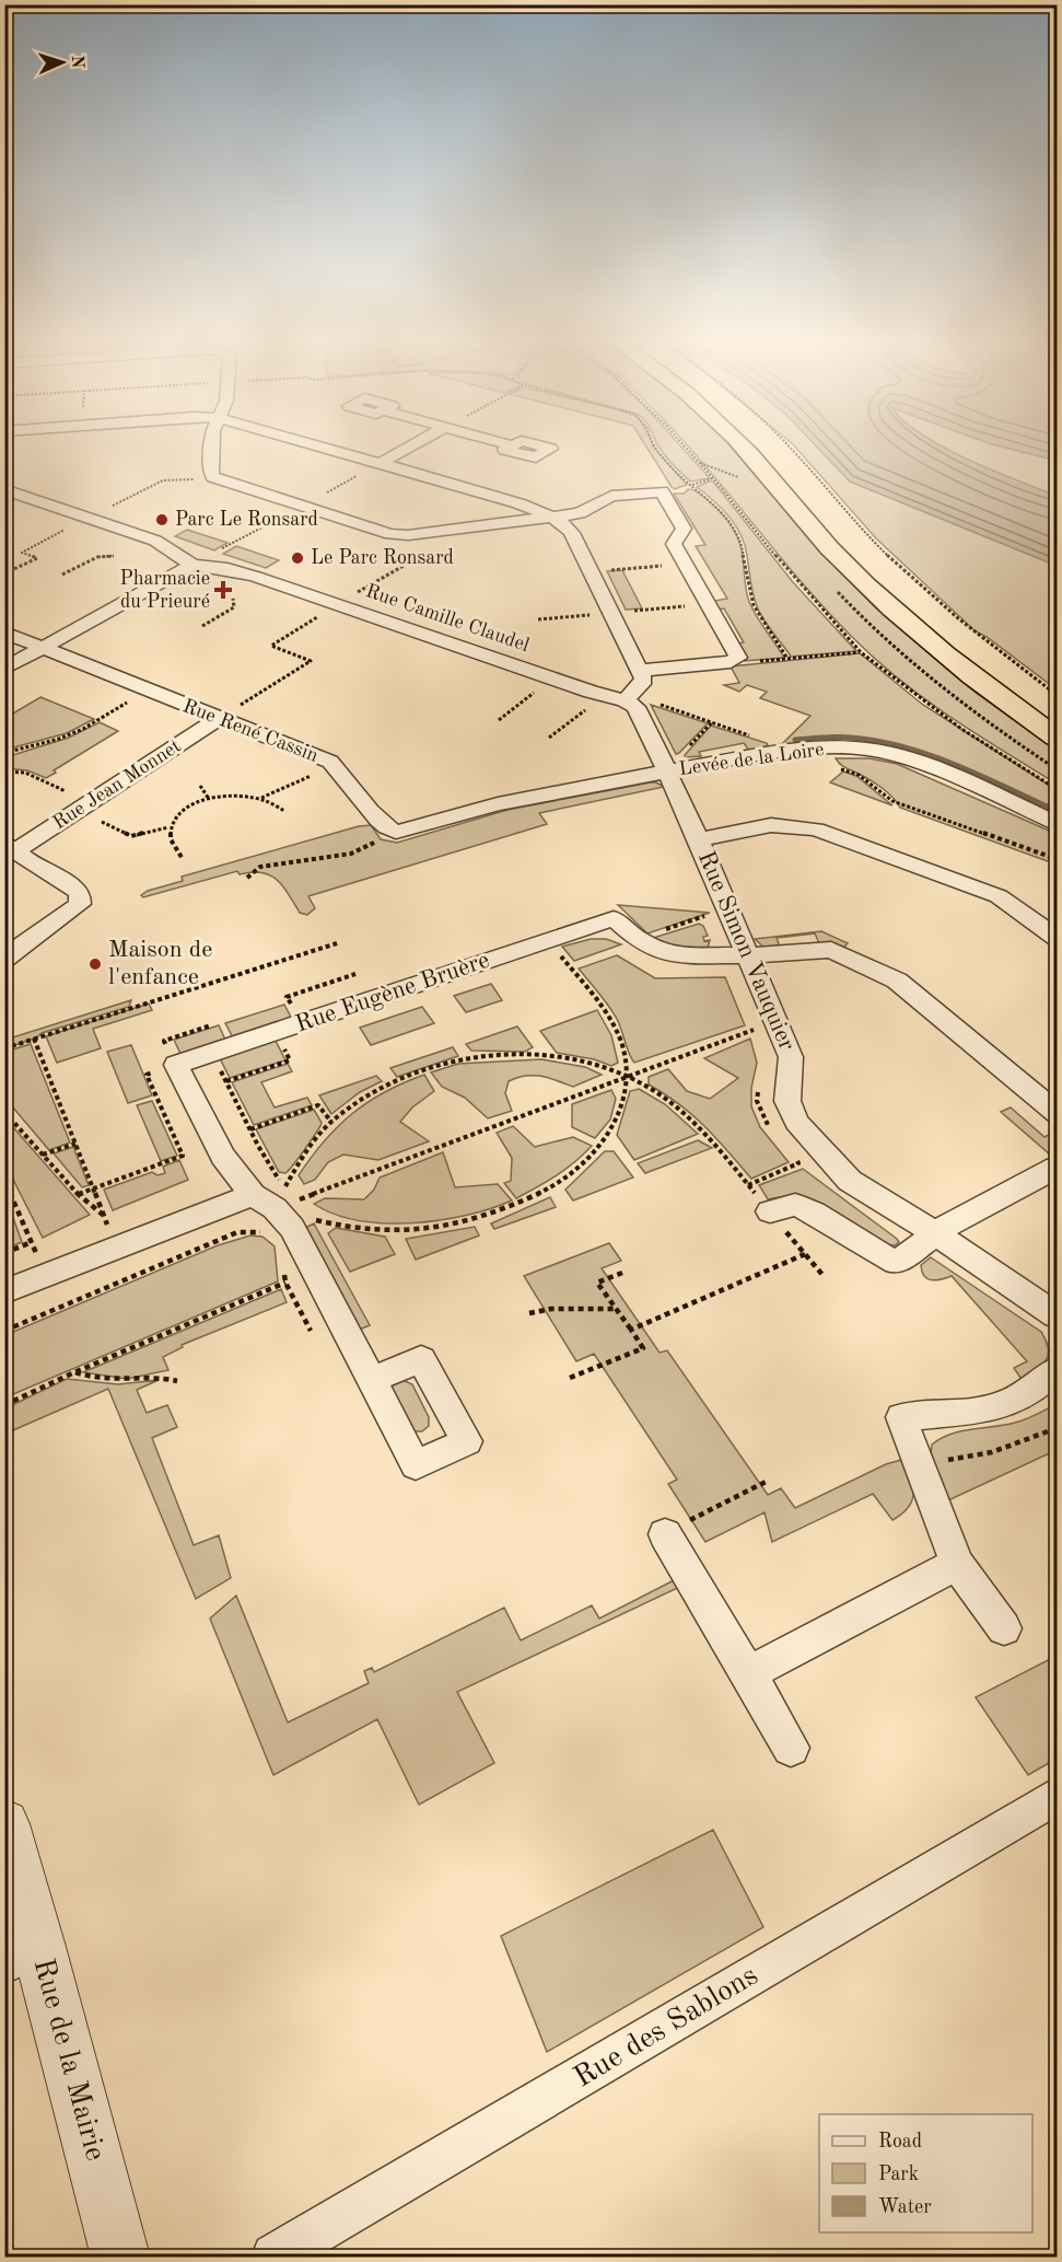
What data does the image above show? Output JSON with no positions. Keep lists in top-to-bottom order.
{
  "streets": {
    "street": [
      "Rue Camille Claudel",
      "Rue René Cassin",
      "Levée de la Loire",
      "Rue Jean Monnet",
      "Rue Simon Vauquier",
      "Rue Eugène Bruère",
      "Rue des Sablons",
      "Rue de la Mairie"
    ]
  },
  "crossings": [
    ["Rue Camille Claudel", "Rue Simon Vauquier"],
    ["Rue René Cassin", "Rue Jean Monnet"],
    ["Levée de la Loire", "Rue Simon Vauquier"],
    ["Rue Simon Vauquier", "Rue Eugène Bruère"]
  ],
  "places": {
    "other": ["Parc Le Ronsard", "Le Parc Ronsard", "Maison de l'enfance"],
    "health": ["Pharmacie du Prieuré"]
  },
  "legend": ["Road", "Park", "Water"],
  "north": "right"
}
